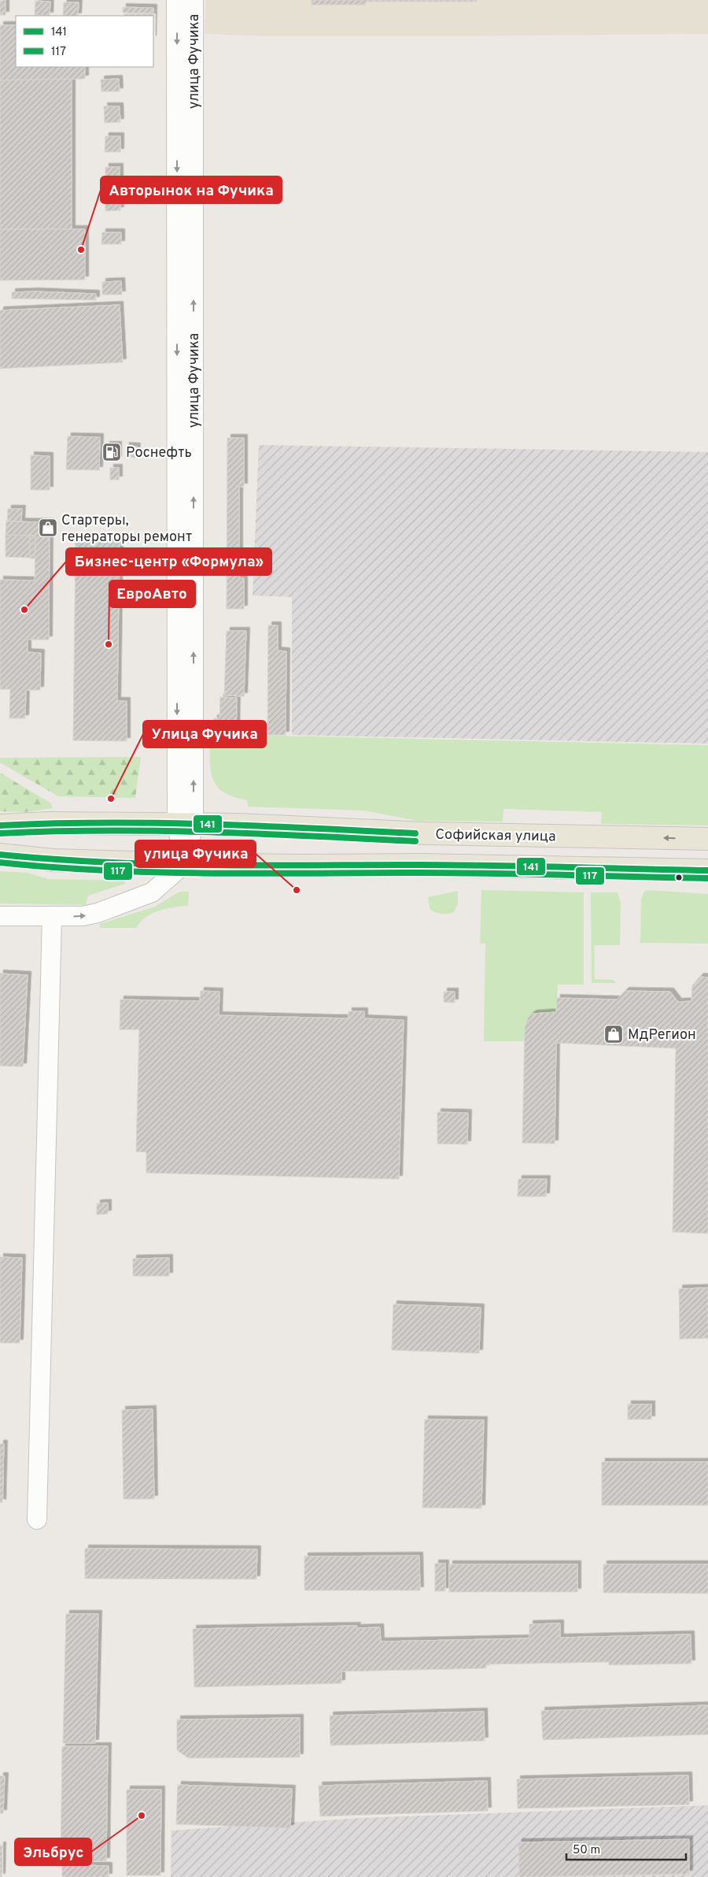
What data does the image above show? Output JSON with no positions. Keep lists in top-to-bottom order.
{
  "streets": {
    "main road": ["Софийская улица"],
    "street": ["улица Фучика"]
  },
  "crossings": [
    ["улица Фучика", "Софийская улица"]
  ],
  "places": {
    "other": [
      "Авторынок на Фучика",
      "Бизнес-центр «Формула»",
      "ЕвроАвто",
      "Улица Фучика",
      "улица Фучика",
      "Эльбрус"
    ],
    "fuel station": ["Роснефть"],
    "shop": ["Стартеры, генераторы ремонт", "МдРегион"]
  },
  "lines": ["transit line 141", "transit line 117"],
  "legend": ["141", "117"],
  "scale_bar": "50 m"
}
